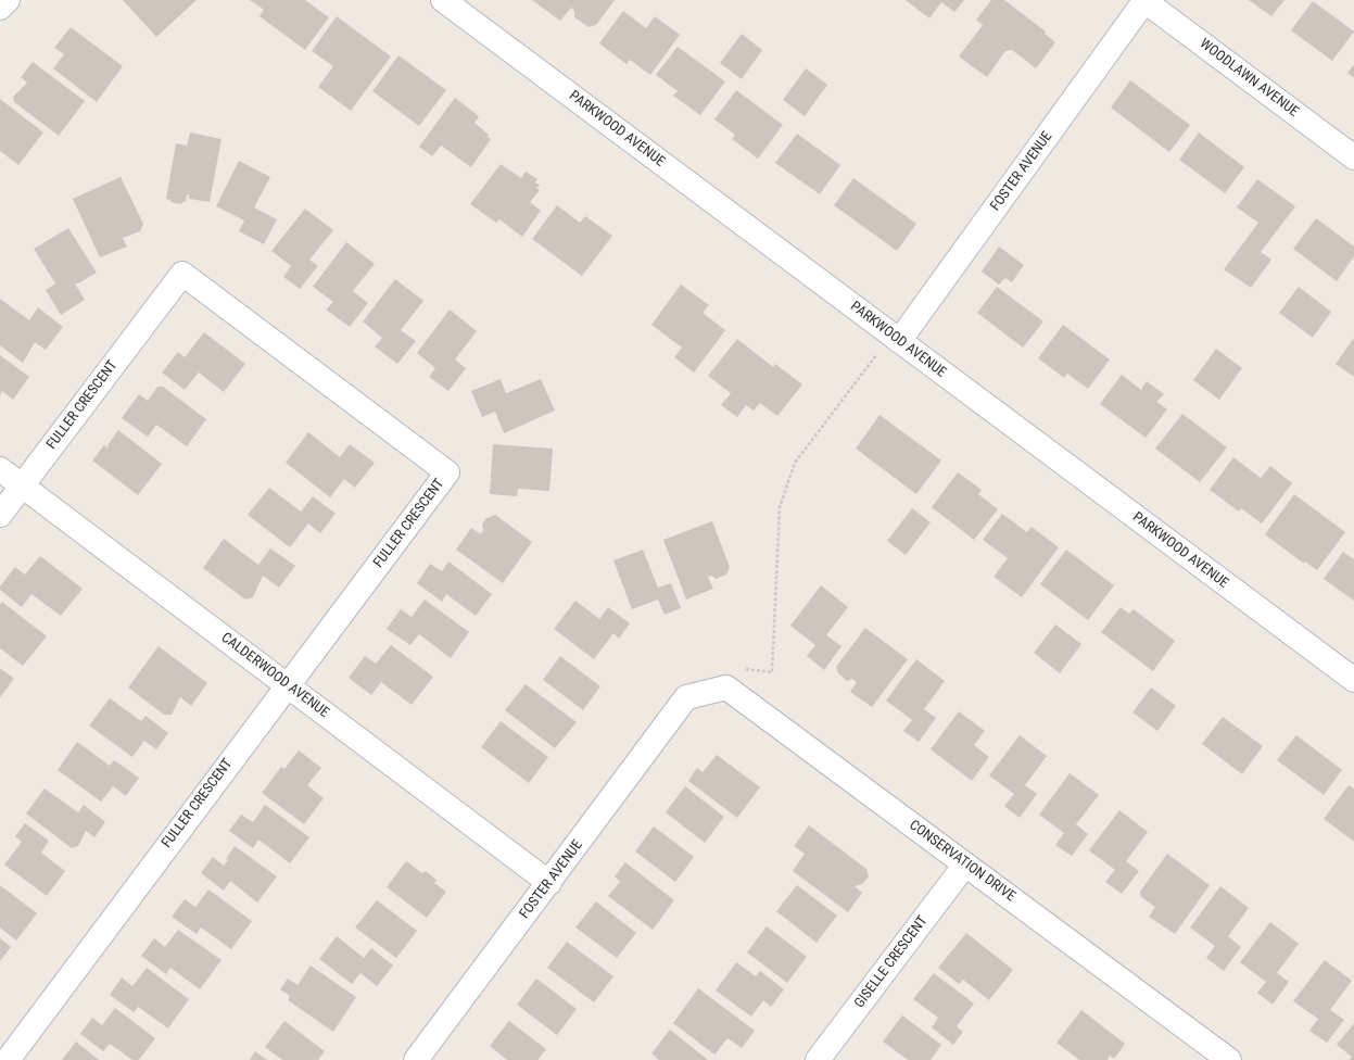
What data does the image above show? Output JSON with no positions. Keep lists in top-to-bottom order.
{
  "streets": {
    "street": [
      "WOODLAWN AVENUE",
      "PARKWOOD AVENUE",
      "FOSTER AVENUE",
      "FULLER CRESCENT",
      "CALDERWOOD AVENUE",
      "CONSERVATION DRIVE",
      "GISELLE CRESCENT"
    ]
  },
  "crossings": [
    ["WOODLAWN AVENUE", "FOSTER AVENUE"],
    ["PARKWOOD AVENUE", "FOSTER AVENUE"],
    ["FOSTER AVENUE", "CALDERWOOD AVENUE"],
    ["FOSTER AVENUE", "CONSERVATION DRIVE"],
    ["FULLER CRESCENT", "CALDERWOOD AVENUE"],
    ["CONSERVATION DRIVE", "GISELLE CRESCENT"]
  ]
}
